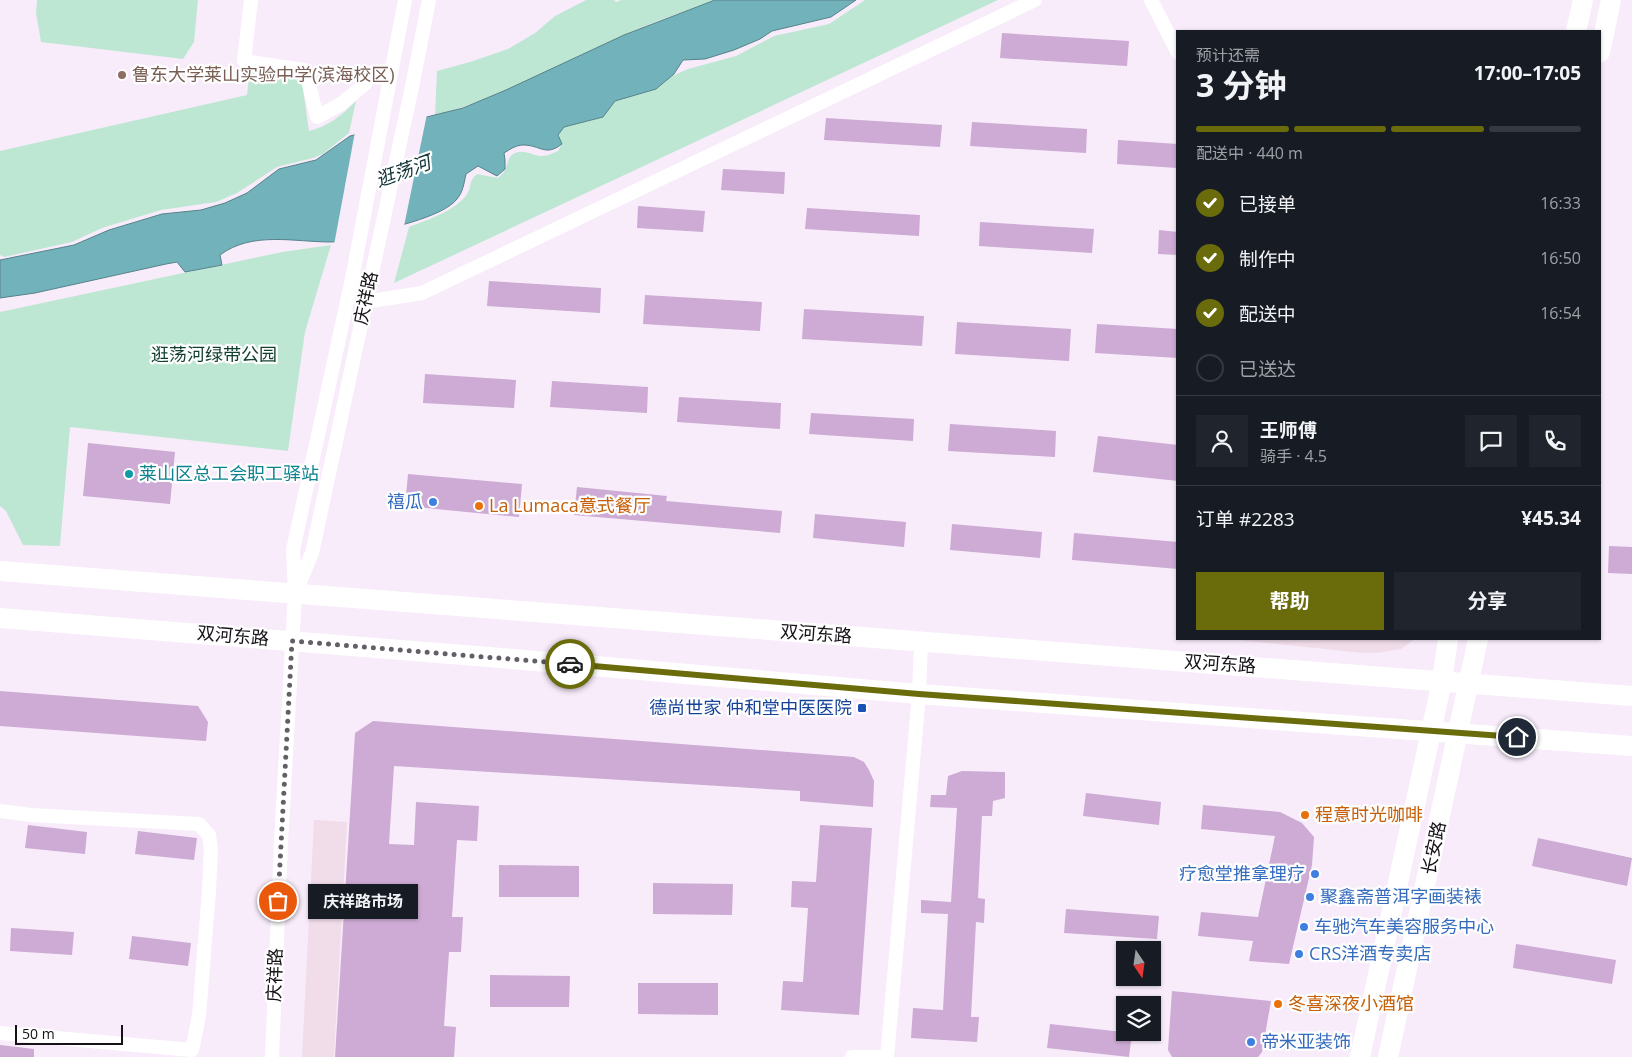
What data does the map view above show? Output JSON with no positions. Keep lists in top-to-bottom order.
{
  "streets": {
    "street": ["庆祥路", "双河东路", "长安路"]
  },
  "crossings": [
    ["庆祥路", "双河东路"],
    ["双河东路", "长安路"]
  ],
  "water": ["逛荡河"],
  "parks": ["逛荡河绿带公园"],
  "places": {
    "other": [
      "鲁东大学莱山实验中学(滨海校区)",
      "莱山区总工会职工驿站",
      "禧瓜",
      "La Lumaca意式餐厅",
      "程意时光咖啡",
      "疗愈堂推拿理疗",
      "聚鑫斋普洱字画装裱",
      "庆祥路市场",
      "车驰汽车美容服务中心",
      "CRS洋酒专卖店",
      "冬喜深夜小酒馆",
      "帝米亚装饰"
    ],
    "transit": ["德尚世家 仲和堂中医医院"]
  },
  "scale_bar": "50 m",
  "north": "bottom",
  "page": {
    "heading": ["3 分钟", "预计还需", "17:00–17:05"],
    "panel": [
      "王师傅",
      "骑手 · 4.5",
      "订单 #2283",
      "¥45.34"
    ],
    "bar": "配送中 · 440 m",
    "list": [
      ["已接单", "16:33"],
      ["制作中", "16:50"],
      ["配送中", "16:54"],
      "已送达"
    ],
    "buttons": ["帮助", "分享"],
    "bubble": "庆祥路市场",
    "scale": "50 m"
  }
}
